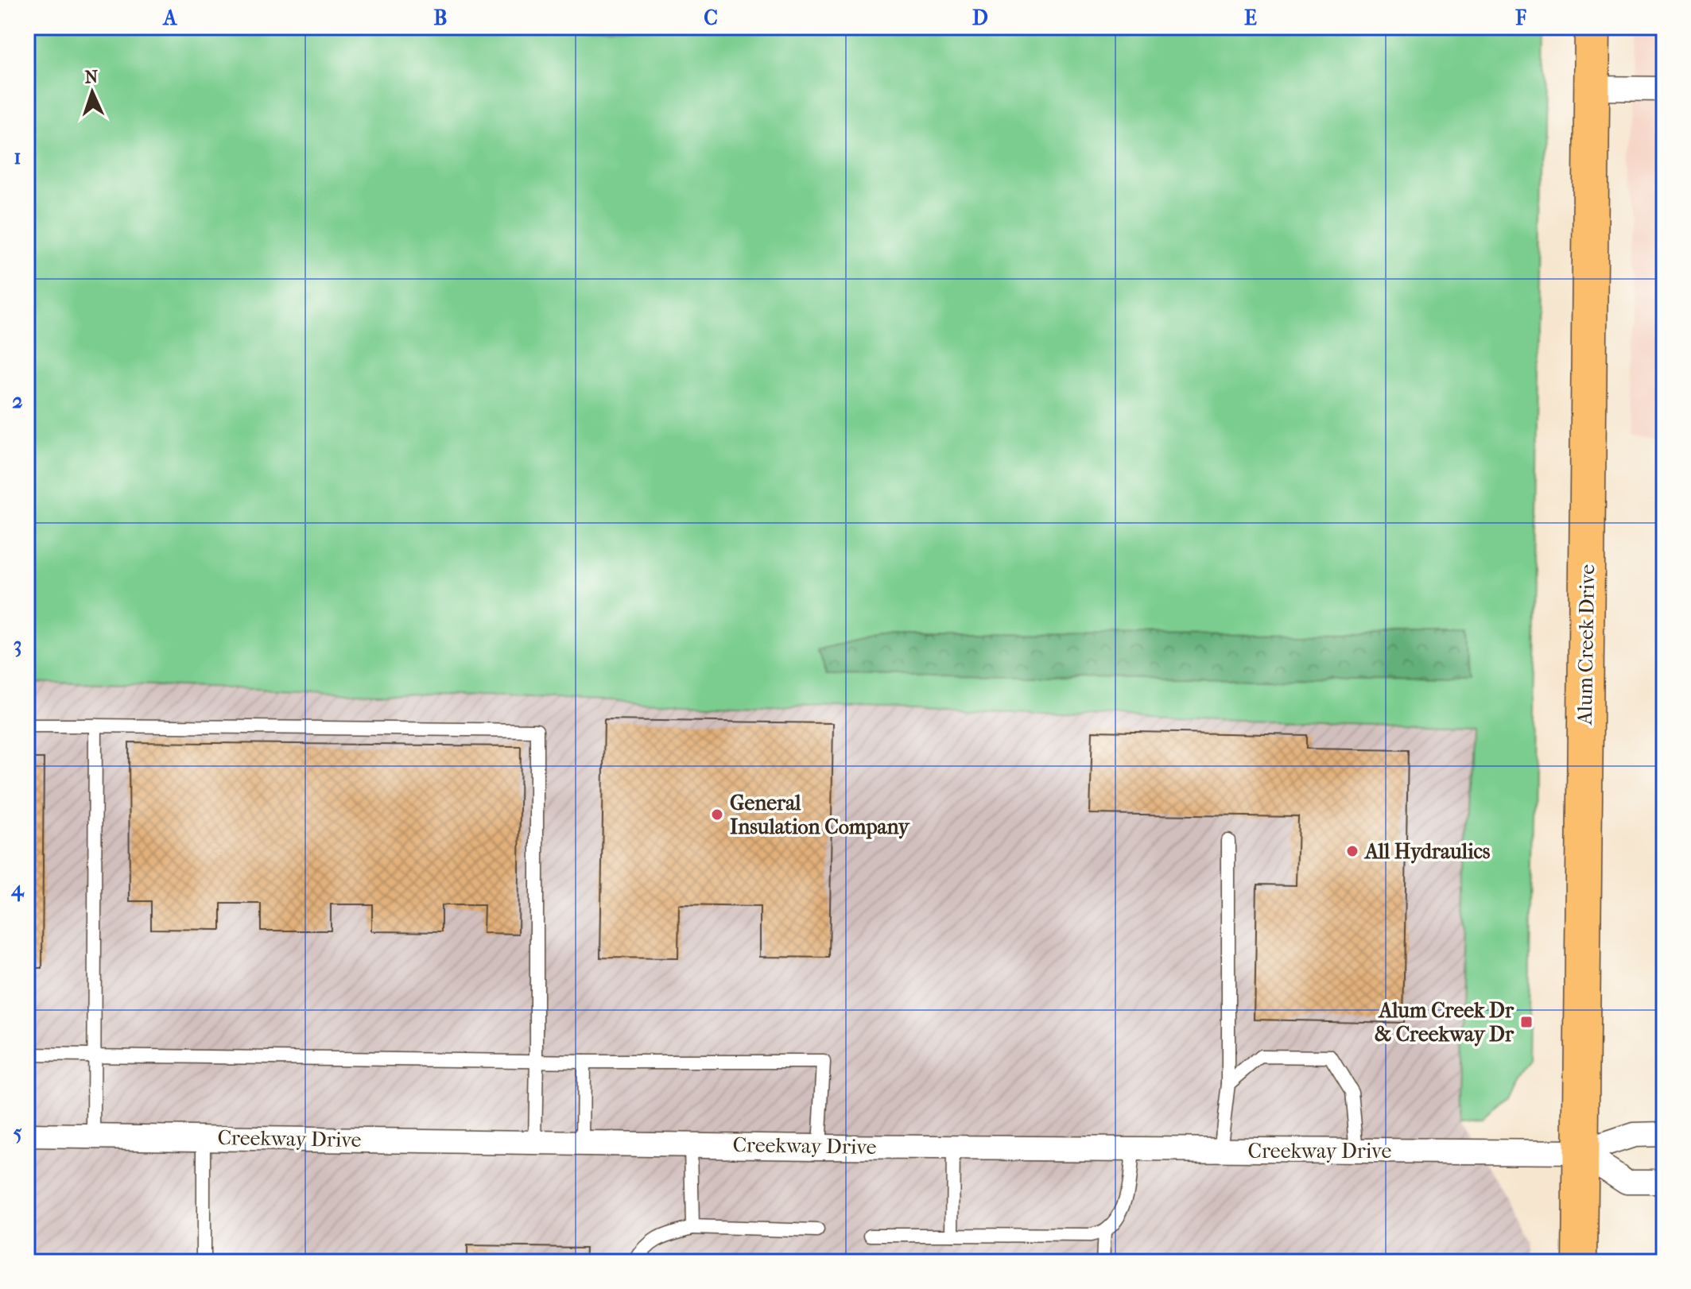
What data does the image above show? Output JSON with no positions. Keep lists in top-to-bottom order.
{
  "streets": {
    "main road": ["Alum Creek Drive"],
    "street": ["Creekway Drive"]
  },
  "crossings": [
    ["Alum Creek Drive", "Creekway Drive"]
  ],
  "places": {
    "other": ["General Insulation Company", "All Hydraulics"],
    "transit": ["Alum Creek Dr & Creekway Dr"]
  },
  "north": "top",
  "grid": {
    "columns": [
      "A",
      "B",
      "C",
      "D",
      "E",
      "F"
    ],
    "rows": [
      "1",
      "2",
      "3",
      "4",
      "5"
    ]
  }
}
